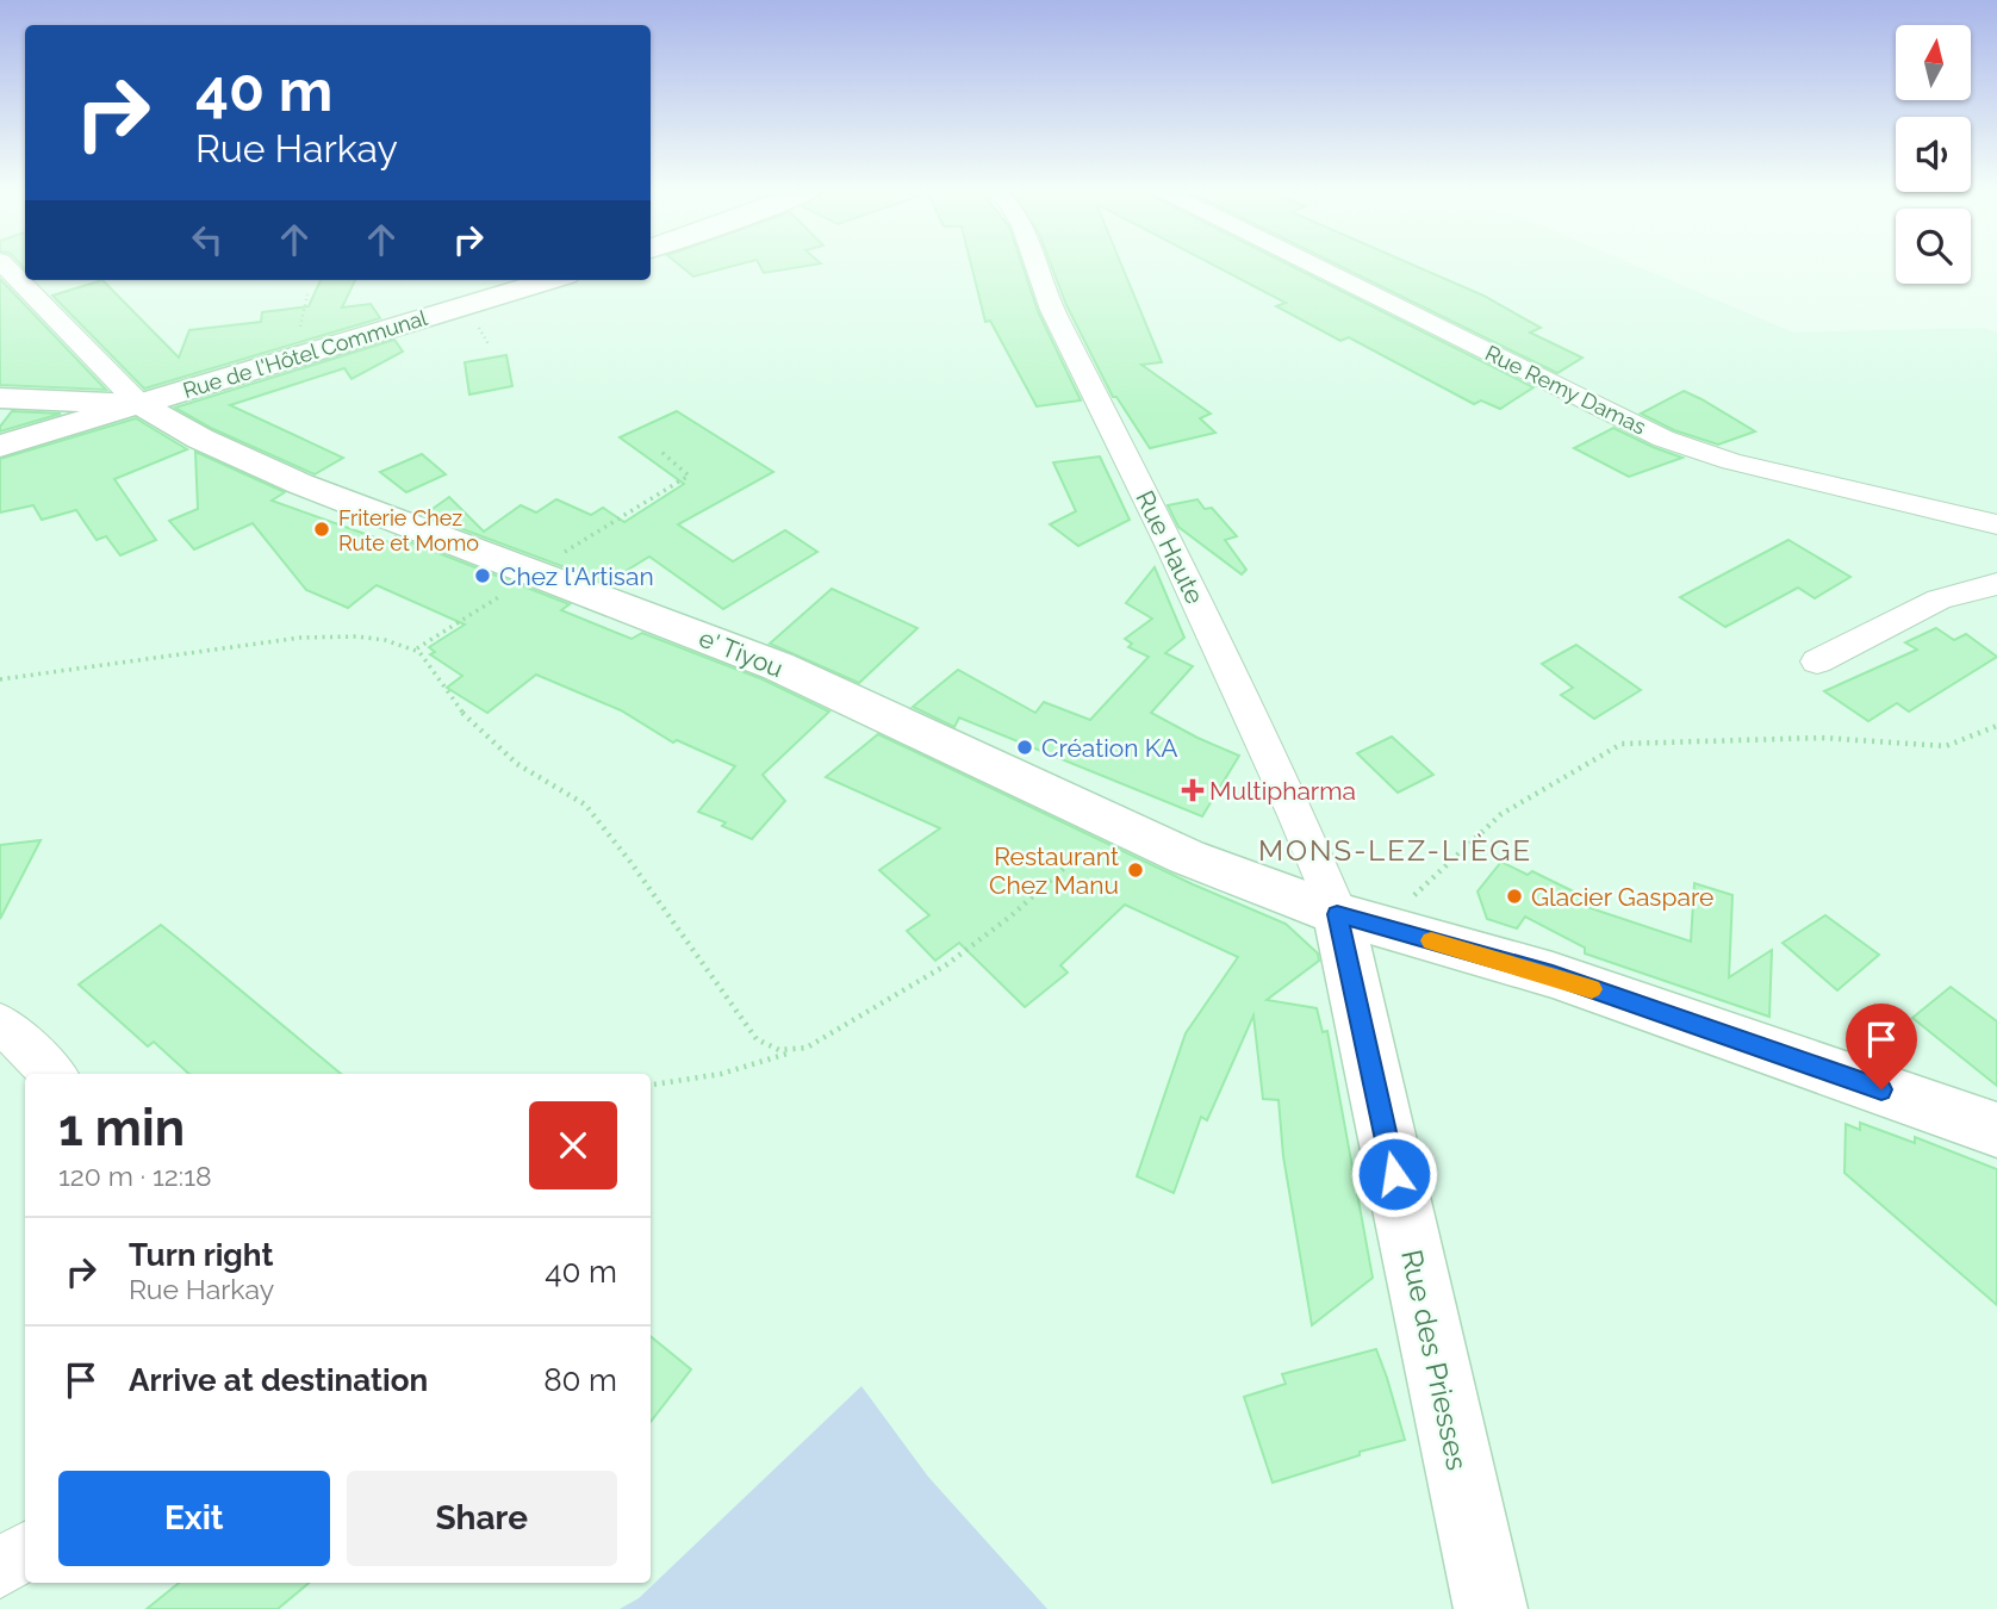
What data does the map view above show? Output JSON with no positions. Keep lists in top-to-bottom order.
{
  "streets": {
    "street": [
      "Rue de l'Hôtel Communal",
      "Rue Remy Damas",
      "Rue Haute",
      "e' Tiyou",
      "Rue des Priesses"
    ]
  },
  "crossings": [
    ["Rue de l'Hôtel Communal", "e' Tiyou"],
    ["Rue Haute", "e' Tiyou"],
    ["Rue Haute", "Rue des Priesses"],
    ["e' Tiyou", "Rue des Priesses"]
  ],
  "districts": ["MONS-LEZ-LIÈGE"],
  "places": {
    "other": [
      "Friterie Chez Rute et Momo",
      "Chez l'Artisan",
      "Création KA",
      "Restaurant Chez Manu",
      "Glacier Gaspare"
    ],
    "health": ["Multipharma"]
  },
  "north": "top",
  "page": {
    "turn": ["40 m", "Rue Harkay"],
    "heading": ["1 min", "120 m · 12:18"],
    "list": [
      {
        "name": "Turn right",
        "note": "Rue Harkay",
        "value": "40 m"
      },
      {
        "name": "Arrive at destination",
        "value": "80 m"
      }
    ],
    "buttons": ["Exit", "Share"]
  }
}
